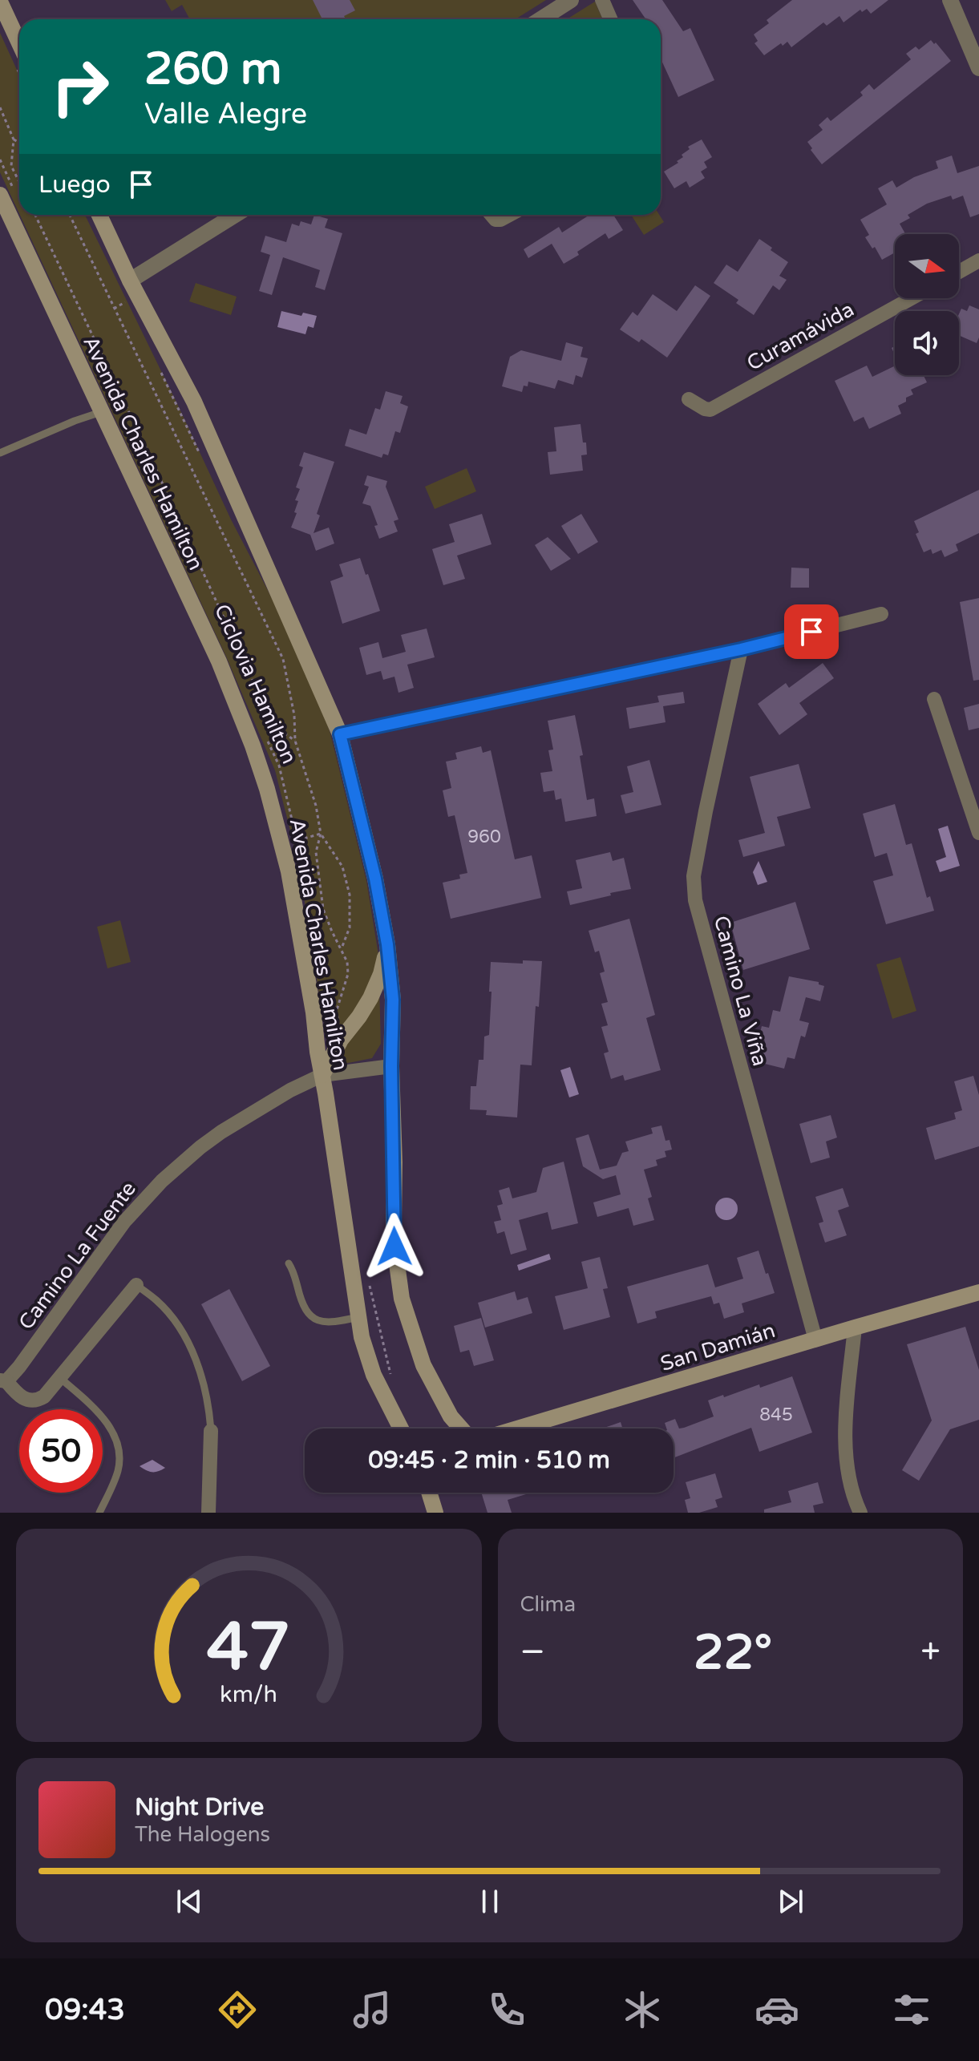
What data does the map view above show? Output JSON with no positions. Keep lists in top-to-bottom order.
{
  "streets": {
    "main road": ["Avenida Charles Hamilton", "San Damián"],
    "street": ["Curamávida", "Camino La Viña", "Camino La Fuente"],
    "path": ["Ciclovia Hamilton"]
  },
  "crossings": [
    ["Avenida Charles Hamilton", "Ciclovia Hamilton"],
    ["Avenida Charles Hamilton", "Camino La Fuente"],
    ["Camino La Viña", "San Damián"],
    ["Camino La Fuente", "San Damián"]
  ],
  "house_numbers": ["960", "845"],
  "north": "right",
  "page": {
    "turn": ["260 m", "Valle Alegre"],
    "then": "Luego",
    "limit": "50",
    "trip": "09:45 · 2 min · 510 m",
    "tile": "Clima",
    "heat": ["−", "22°", "+"],
    "song": ["Night Drive", "The Halogens"],
    "tabs": "09:43",
    "gauge": ["47", "km/h"]
  }
}
